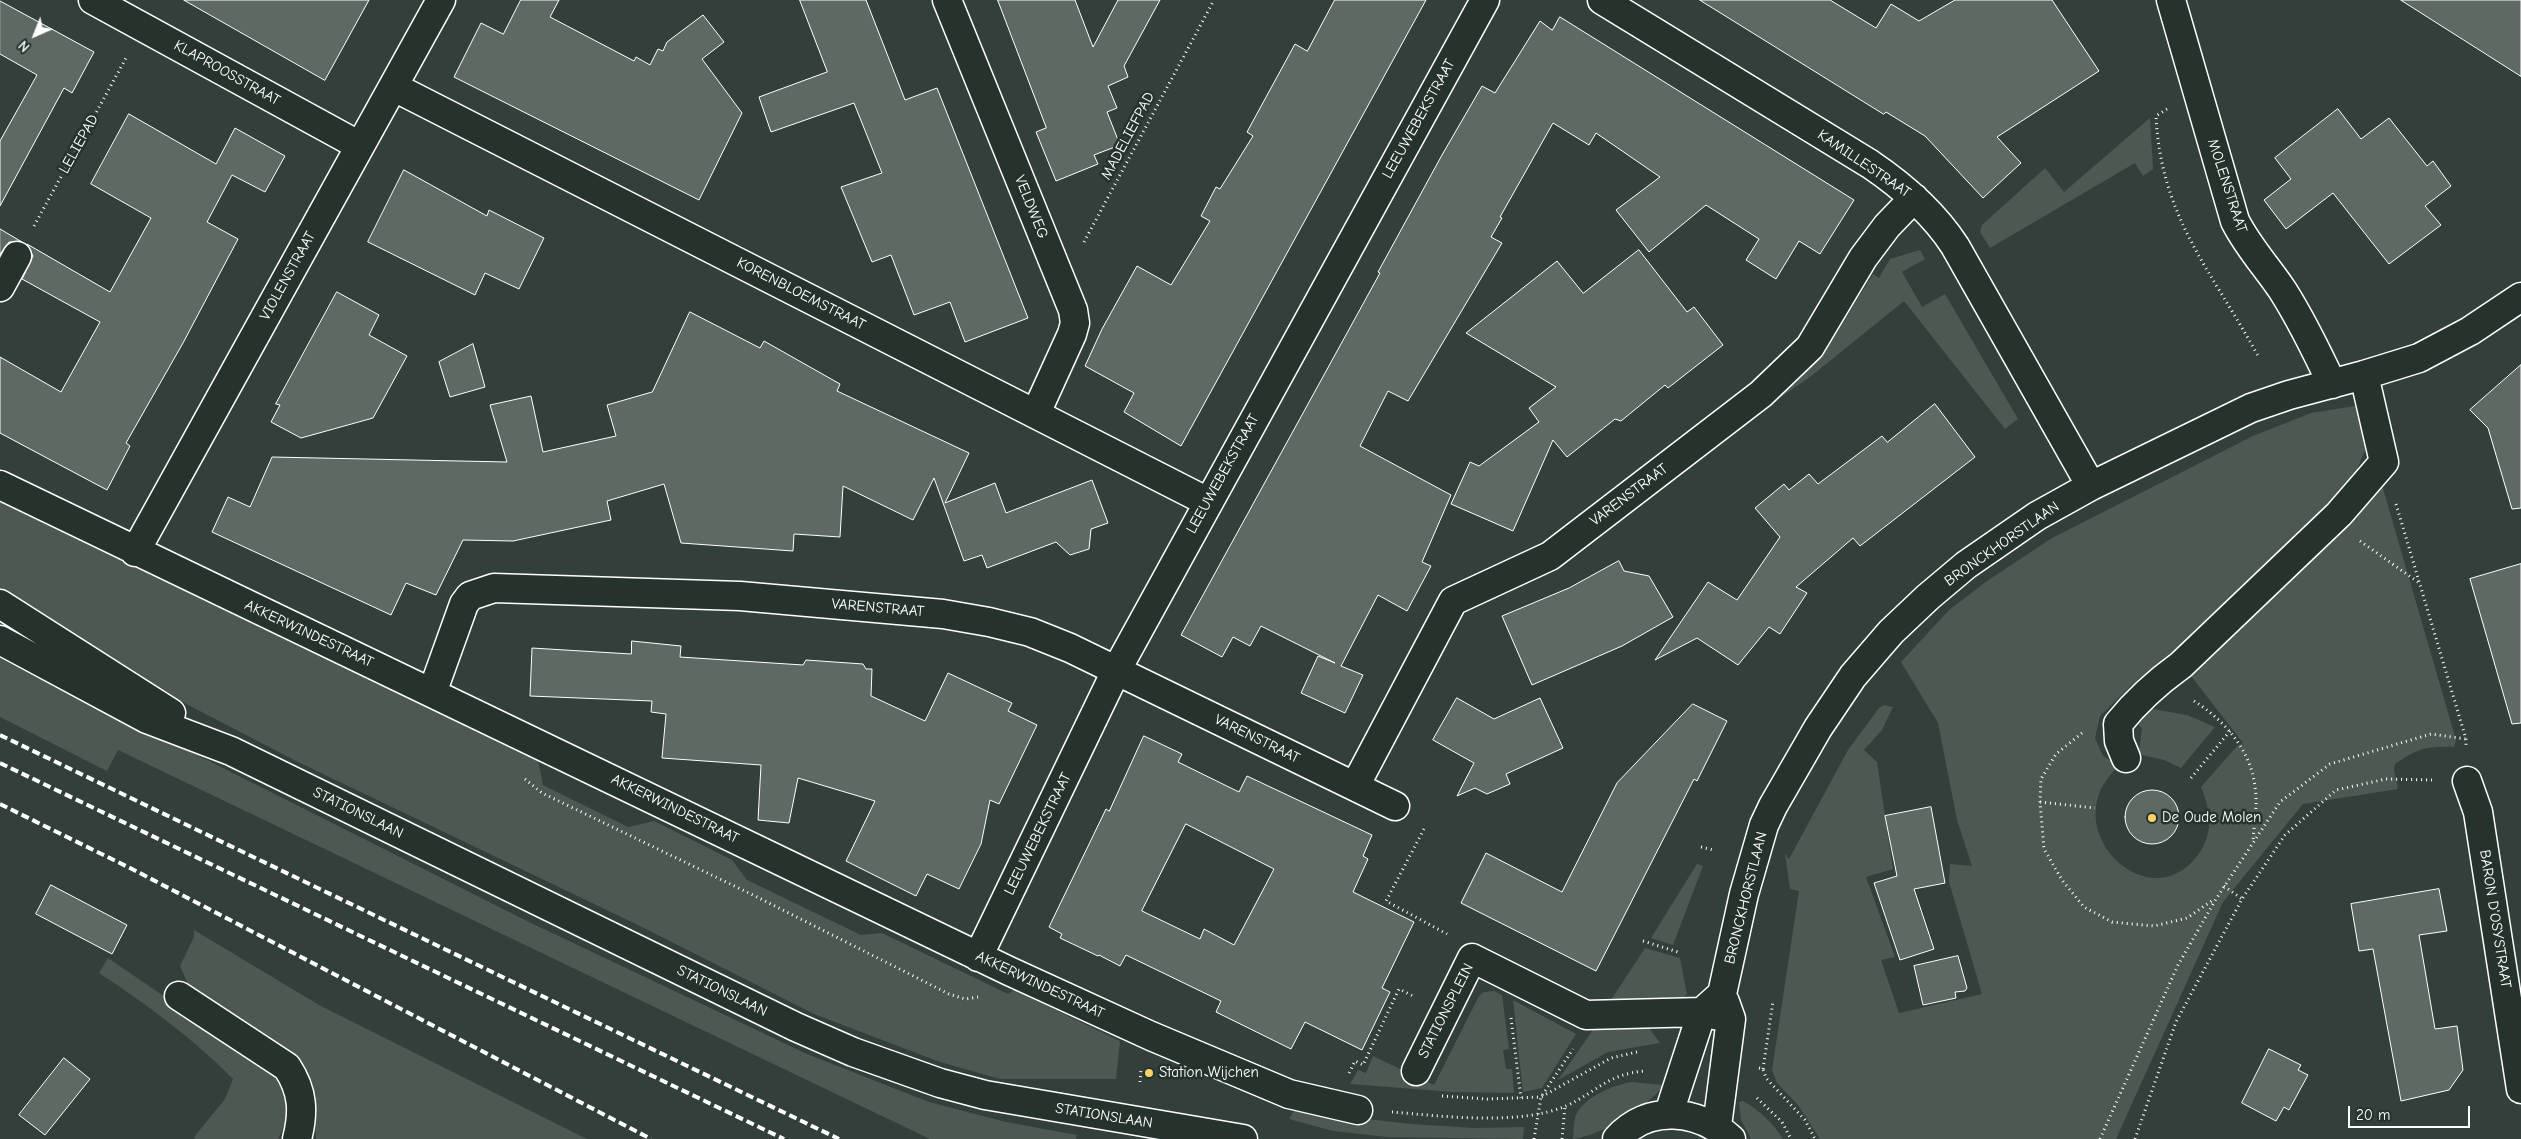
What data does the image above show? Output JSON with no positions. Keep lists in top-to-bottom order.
{
  "streets": {
    "street": [
      "KLAPROOSSTRAAT",
      "LEEUWEBEKSTRAAT",
      "KAMILLESTRAAT",
      "MOLENSTRAAT",
      "VELDWEG",
      "VIOLENSTRAAT",
      "KORENBLOEMSTRAAT",
      "VARENSTRAAT",
      "BRONCKHORSTLAAN",
      "AKKERWINDESTRAAT",
      "STATIONSLAAN",
      "BARON D'OSYSTRAAT",
      "STATIONSPLEIN"
    ],
    "path": ["MADELIEFPAD", "LELIEPAD"]
  },
  "crossings": [
    ["KLAPROOSSTRAAT", "LELIEPAD"],
    ["KLAPROOSSTRAAT", "VIOLENSTRAAT"],
    ["LEEUWEBEKSTRAAT", "KORENBLOEMSTRAAT"],
    ["LEEUWEBEKSTRAAT", "VARENSTRAAT"],
    ["LEEUWEBEKSTRAAT", "AKKERWINDESTRAAT"],
    ["MADELIEFPAD", "VELDWEG"],
    ["KAMILLESTRAAT", "VARENSTRAAT"],
    ["KAMILLESTRAAT", "BRONCKHORSTLAAN"],
    ["MOLENSTRAAT", "BRONCKHORSTLAAN"],
    ["VELDWEG", "KORENBLOEMSTRAAT"],
    ["VIOLENSTRAAT", "KORENBLOEMSTRAAT"],
    ["VIOLENSTRAAT", "AKKERWINDESTRAAT"],
    ["VARENSTRAAT", "AKKERWINDESTRAAT"],
    ["BRONCKHORSTLAAN", "STATIONSPLEIN"]
  ],
  "places": ["De Oude Molen", "Station Wijchen"],
  "scale_bar": "20 m",
  "north": "bottom left"
}
